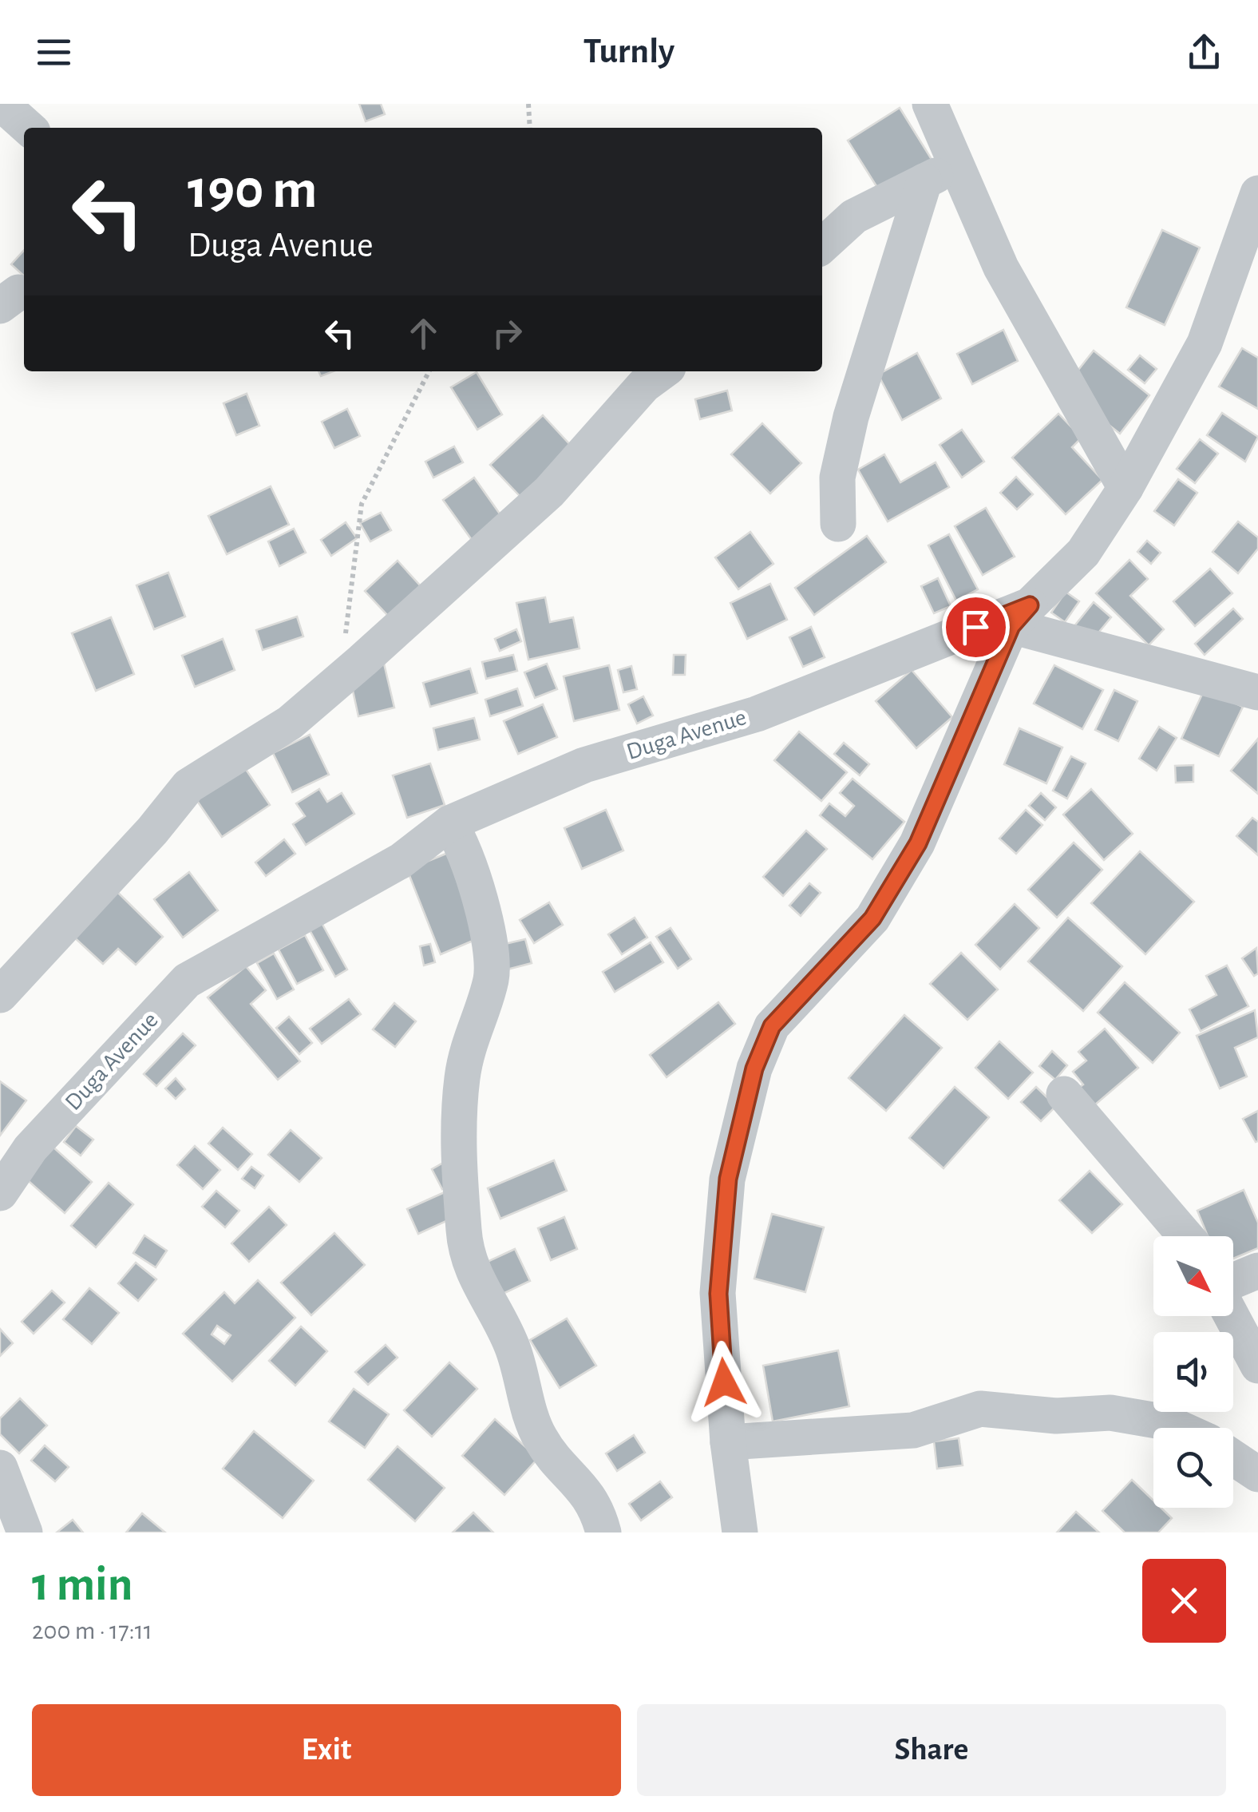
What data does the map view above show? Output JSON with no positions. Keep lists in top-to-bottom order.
{
  "streets": {
    "street": ["Duga Avenue"]
  },
  "north": "bottom right",
  "page": {
    "header": "Turnly",
    "turn": ["190 m", "Duga Avenue"],
    "heading": ["1 min", "200 m · 17:11"],
    "buttons": ["Exit", "Share"]
  }
}
